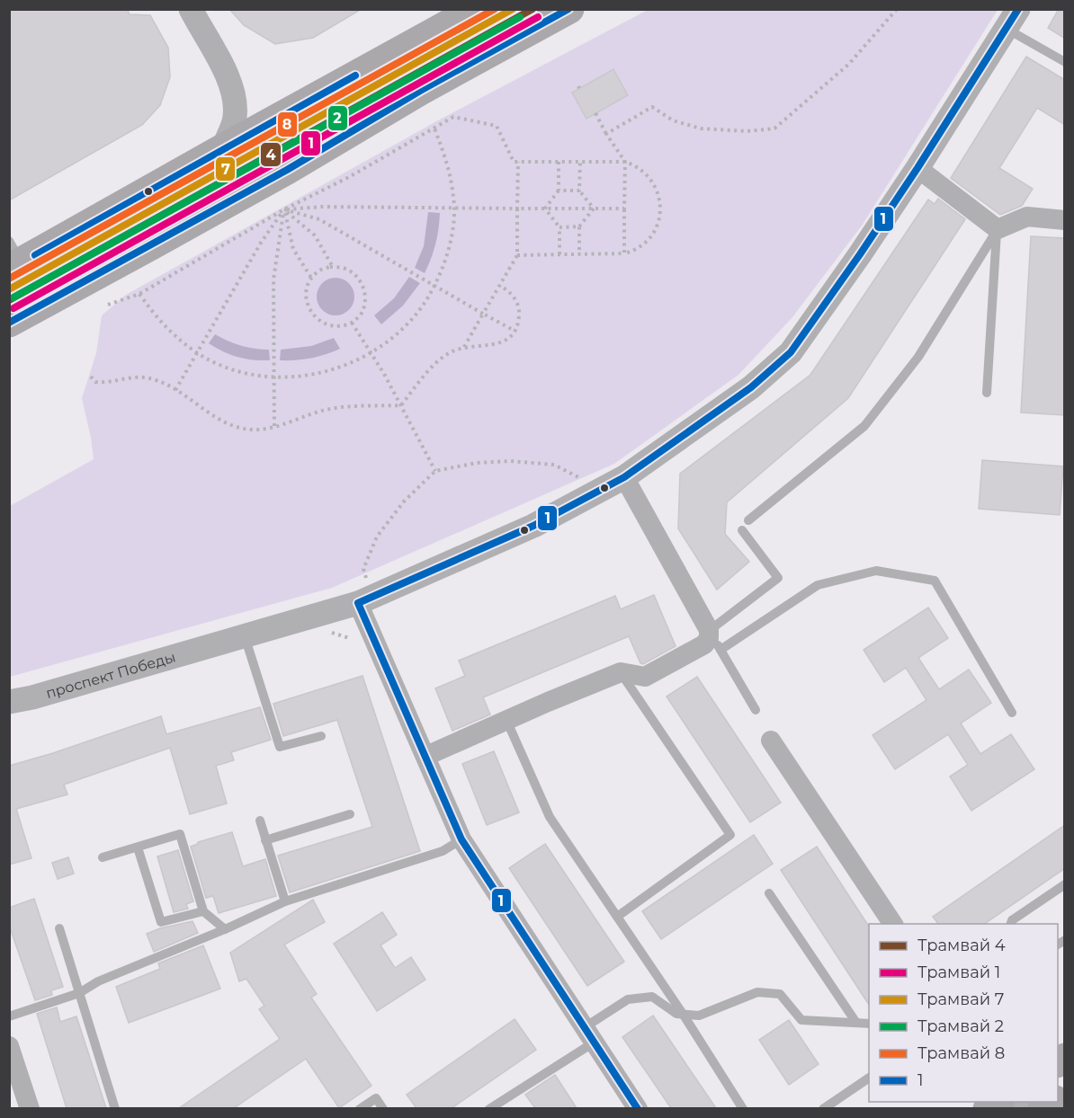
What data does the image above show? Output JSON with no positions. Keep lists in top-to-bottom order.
{
  "streets": {
    "street": ["проспект Победы"]
  },
  "lines": [
    "tram line 4",
    "tram line 7",
    "tram line 8",
    "transit line 1",
    "tram line 1",
    "tram line 2"
  ],
  "legend": [
    "Трамвай 4",
    "Трамвай 1",
    "Трамвай 7",
    "Трамвай 2",
    "Трамвай 8",
    "1"
  ]
}
